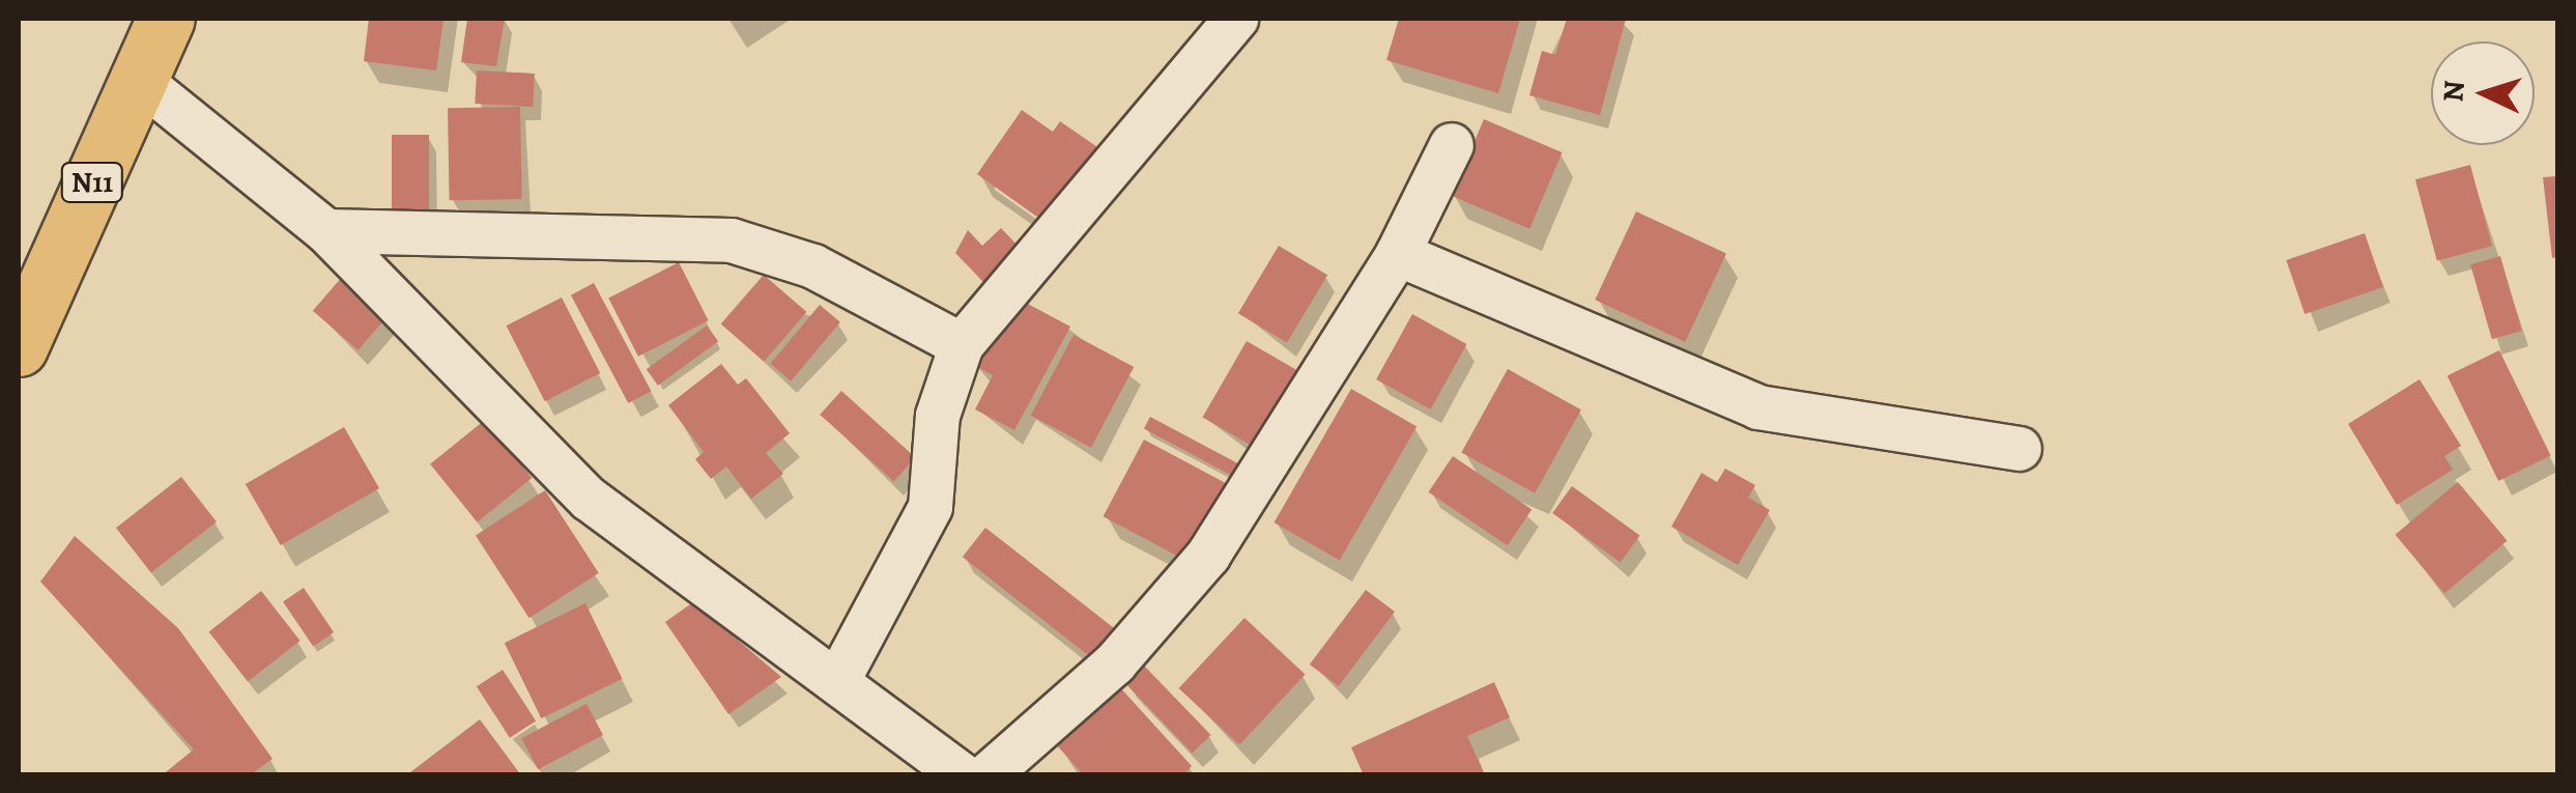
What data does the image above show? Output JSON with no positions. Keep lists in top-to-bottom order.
{
  "streets": {
    "highway": ["N11"]
  },
  "north": "left"
}
